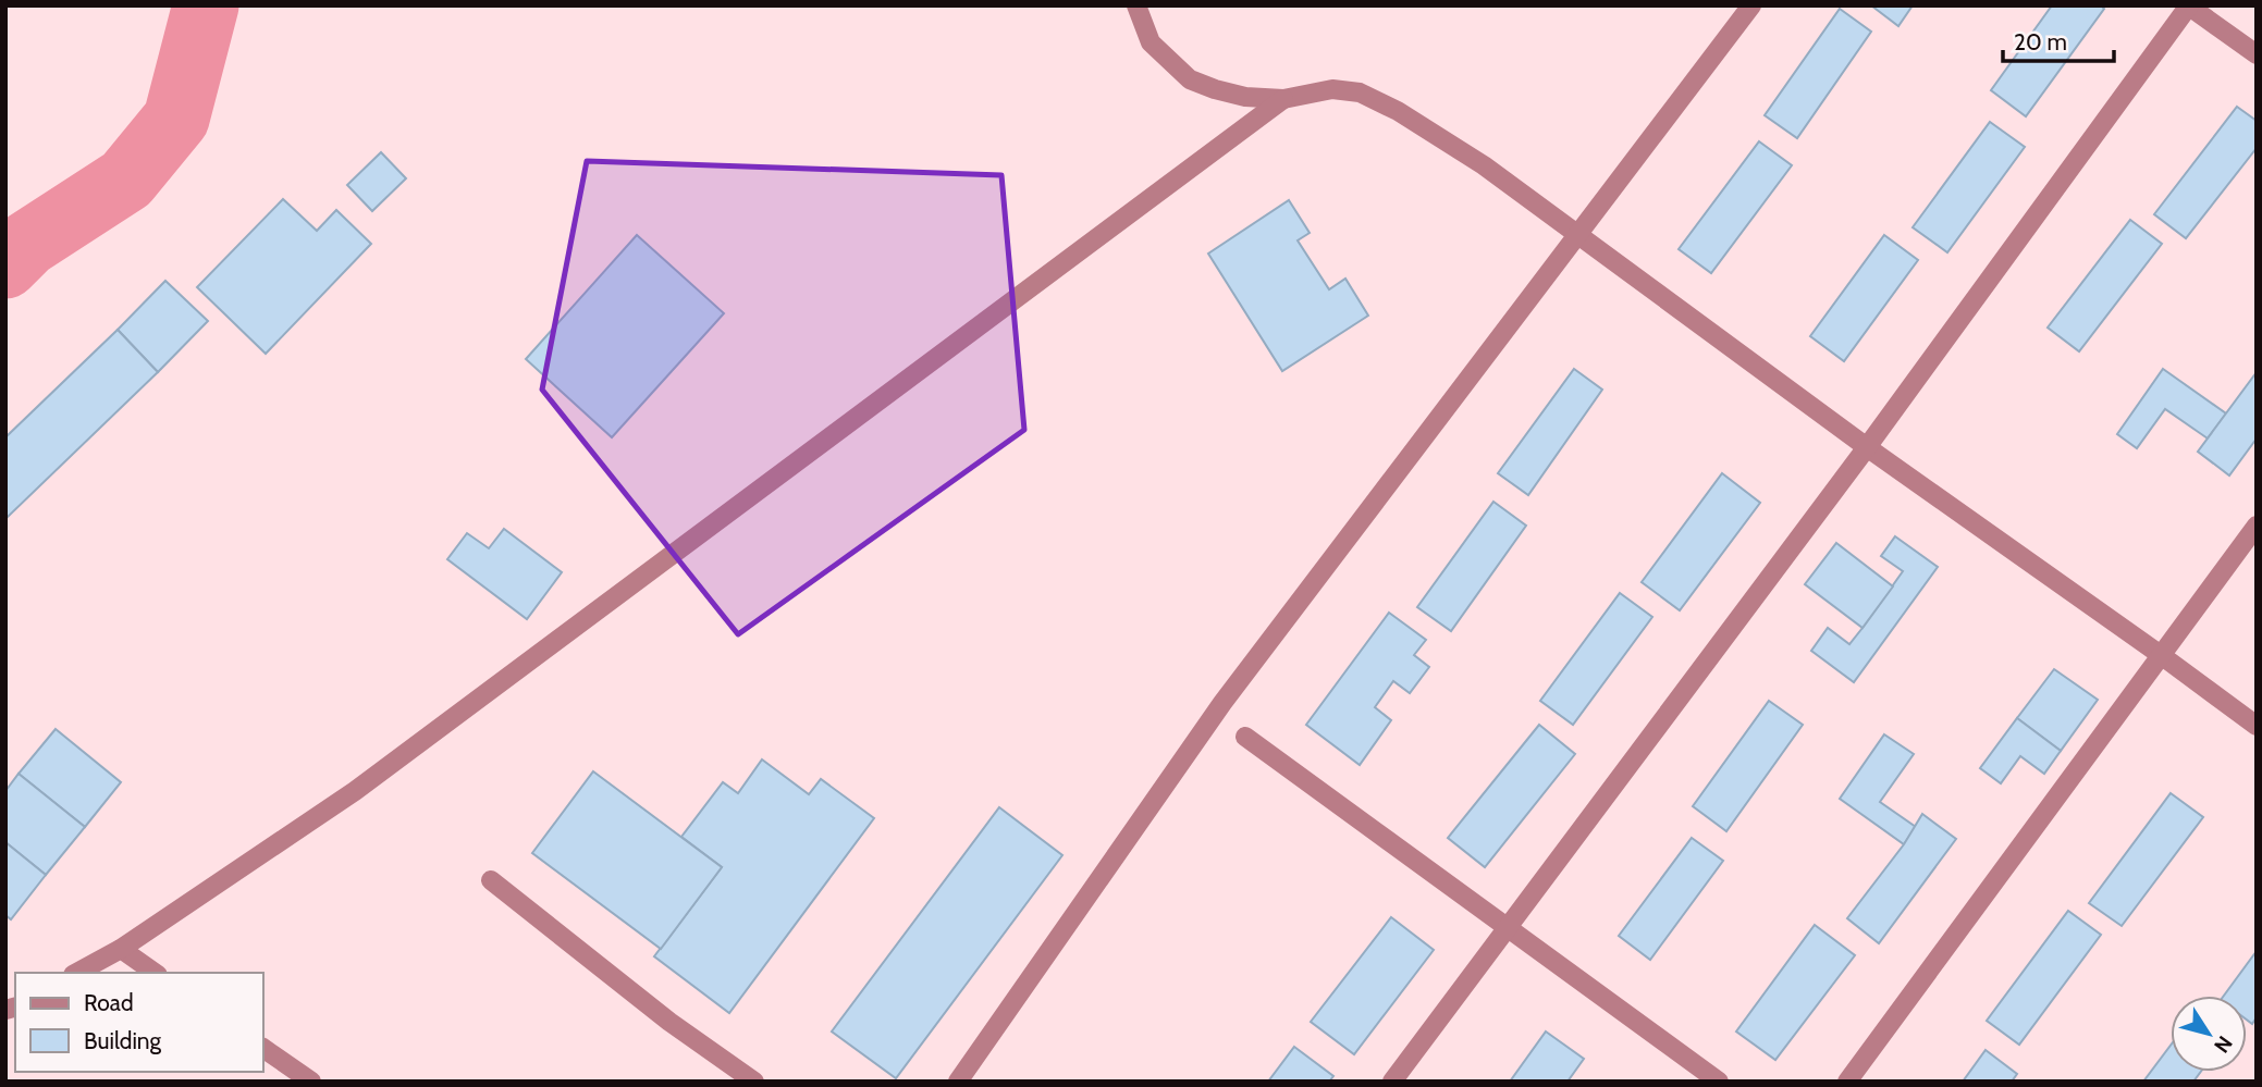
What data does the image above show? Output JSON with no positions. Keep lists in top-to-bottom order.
{
  "legend": ["Road", "Building"],
  "scale_bar": "20 m",
  "north": "bottom right"
}
